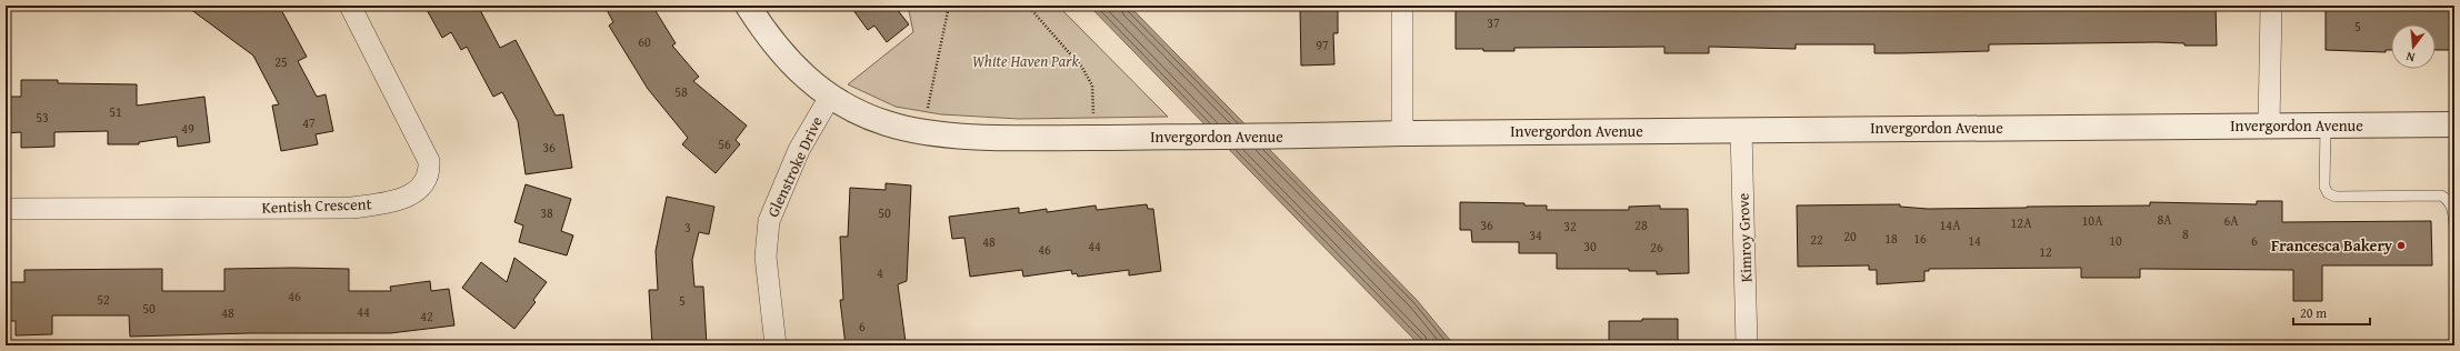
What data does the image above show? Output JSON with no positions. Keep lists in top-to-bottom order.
{
  "streets": {
    "street": [
      "Invergordon Avenue",
      "Glenstroke Drive",
      "Kentish Crescent",
      "Kimroy Grove"
    ]
  },
  "crossings": [
    ["Invergordon Avenue", "Glenstroke Drive"],
    ["Invergordon Avenue", "Kimroy Grove"]
  ],
  "parks": ["White Haven Park"],
  "places": ["Francesca Bakery"],
  "house_numbers": [
    "37",
    "5",
    "60",
    "97",
    "25",
    "58",
    "51",
    "53",
    "47",
    "49",
    "56",
    "36",
    "38",
    "50",
    "8A",
    "10A",
    "6A",
    "12A",
    "36",
    "28",
    "14A",
    "32",
    "3",
    "8",
    "34",
    "20",
    "18",
    "16",
    "22",
    "14",
    "10",
    "6",
    "48",
    "44",
    "30",
    "26",
    "46",
    "12",
    "4",
    "46",
    "52",
    "5",
    "50",
    "44",
    "48",
    "42",
    "6"
  ],
  "scale_bar": "20 m",
  "north": "bottom"
}
